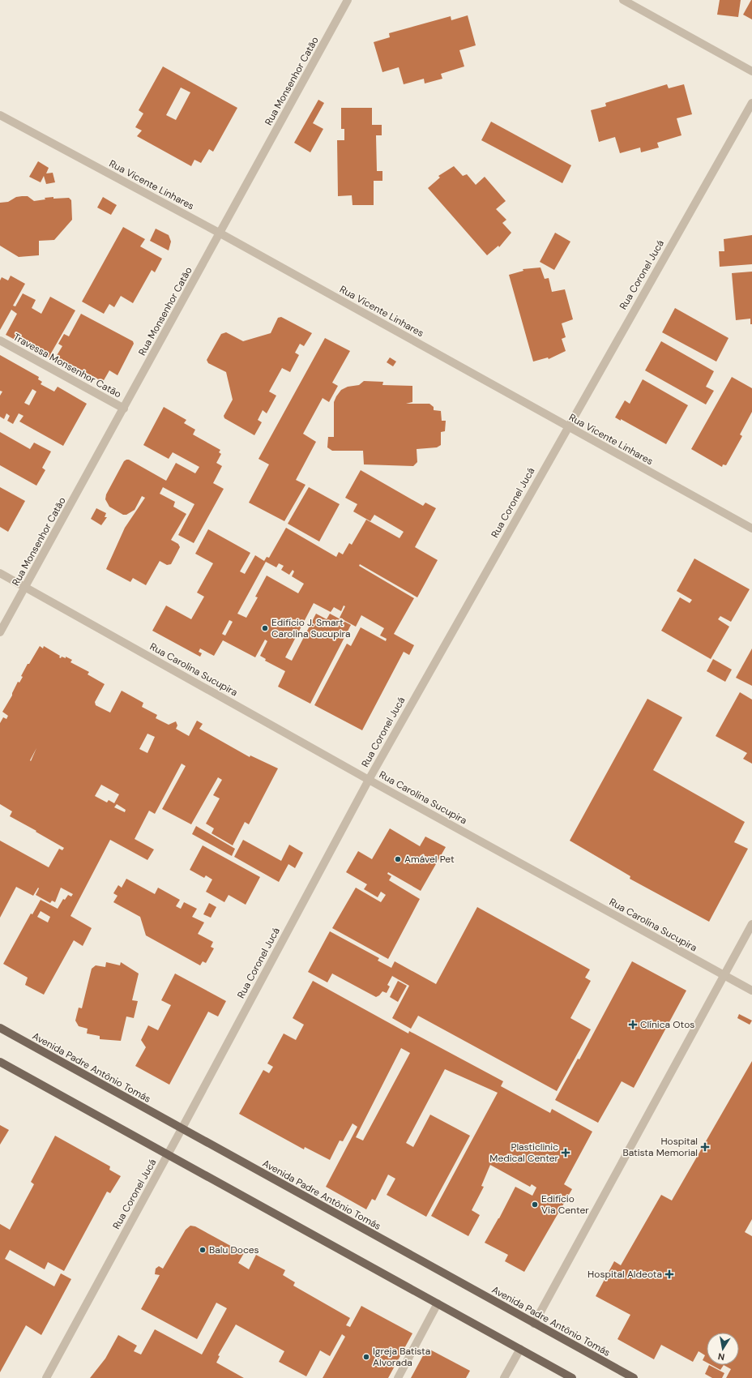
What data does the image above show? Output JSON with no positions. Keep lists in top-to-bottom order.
{
  "streets": {
    "main road": ["Avenida Padre Antônio Tomás"],
    "street": [
      "Rua Monsenhor Catão",
      "Rua Vicente Linhares",
      "Rua Coronel Jucá",
      "Travessa Monsenhor Catão",
      "Rua Carolina Sucupira"
    ]
  },
  "crossings": [
    ["Rua Monsenhor Catão", "Rua Vicente Linhares"],
    ["Rua Monsenhor Catão", "Travessa Monsenhor Catão"],
    ["Rua Monsenhor Catão", "Rua Carolina Sucupira"],
    ["Rua Vicente Linhares", "Rua Coronel Jucá"],
    ["Rua Coronel Jucá", "Rua Carolina Sucupira"],
    ["Rua Coronel Jucá", "Avenida Padre Antônio Tomás"]
  ],
  "places": {
    "other": [
      "Edifício J. Smart Carolina Sucupira",
      "Amável Pet",
      "Edifício Via Center",
      "Balu Doces",
      "Igreja Batista Alvorada"
    ],
    "health": [
      "Clínica Otos",
      "Hospital Batista Memorial",
      "Plasticlinic Medical Center",
      "Hospital Aldeota"
    ]
  },
  "north": "bottom"
}
